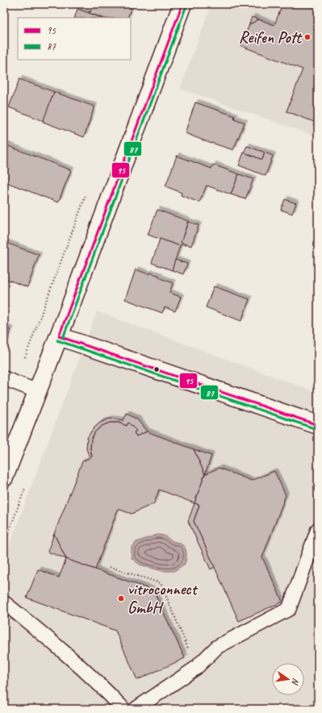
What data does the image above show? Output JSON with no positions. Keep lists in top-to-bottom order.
{
  "places": ["Reifen Pott", "vitroconnect GmbH"],
  "lines": ["transit line 95", "transit line 87"],
  "legend": ["95", "87"],
  "north": "right"
}
